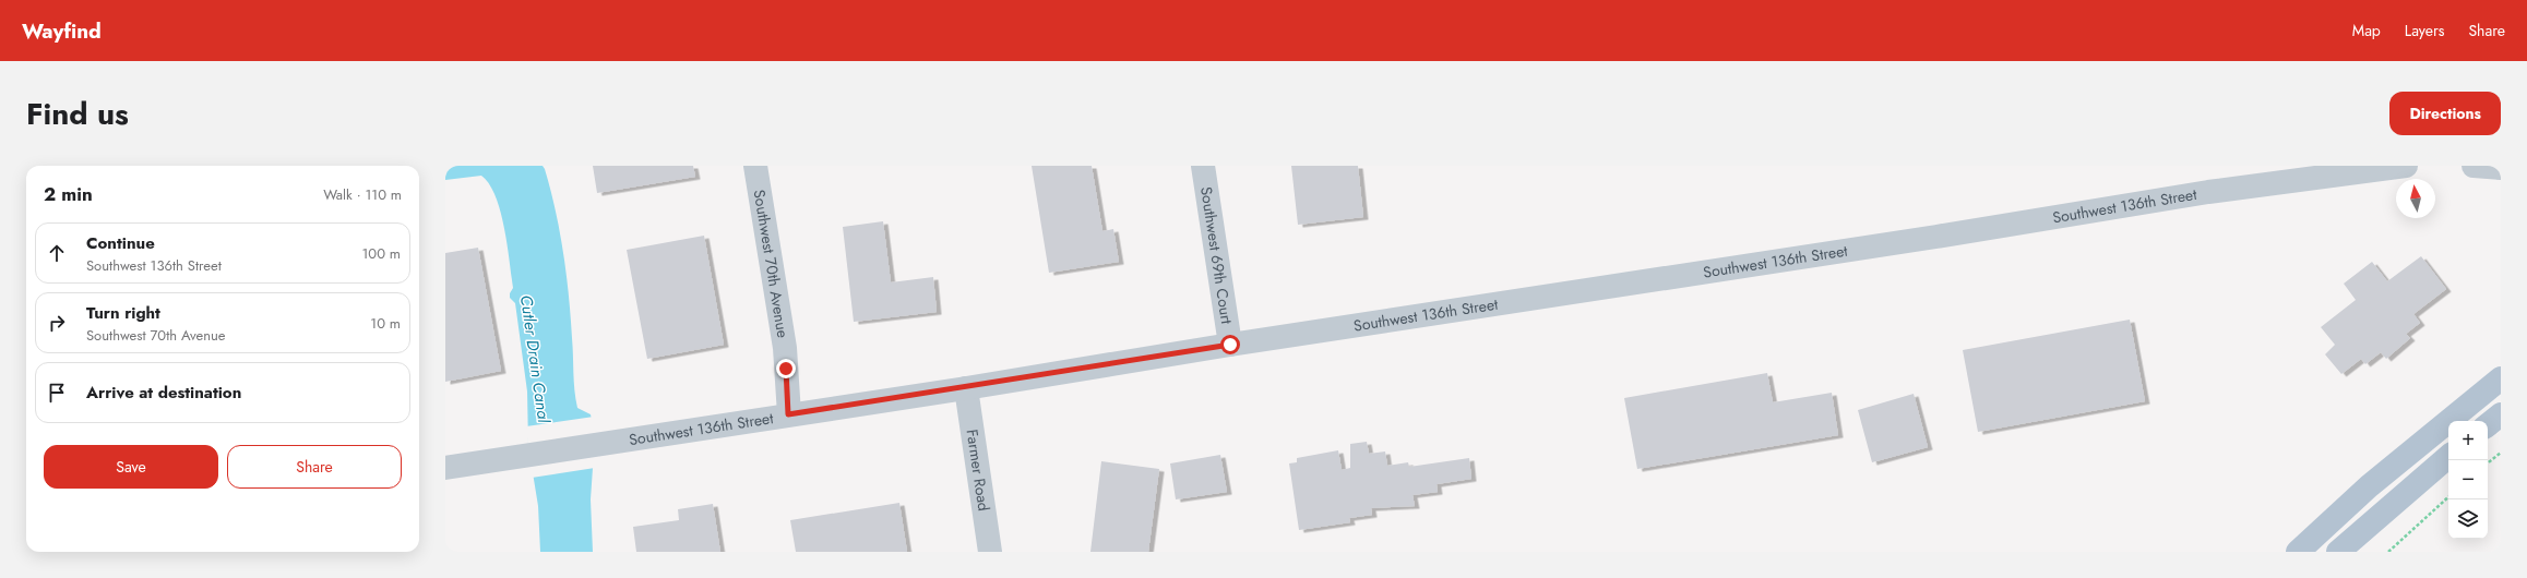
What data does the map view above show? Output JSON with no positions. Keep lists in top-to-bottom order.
{
  "streets": {
    "street": [
      "Southwest 136th Street",
      "Southwest 69th Court",
      "Southwest 70th Avenue",
      "Farmer Road"
    ]
  },
  "crossings": [
    ["Southwest 136th Street", "Southwest 69th Court"],
    ["Southwest 136th Street", "Southwest 70th Avenue"],
    ["Southwest 136th Street", "Farmer Road"]
  ],
  "water": ["Cutler Drain Canal"],
  "north": "top",
  "page": {
    "header": "Wayfind",
    "nav": ["Map", "Layers", "Share"],
    "title": "Find us",
    "buttons": [
      "Directions",
      ["Save", "Share"]
    ],
    "heading": ["2 min", "Walk · 110 m"],
    "list": [
      ["Continue", "Southwest 136th Street", "100 m"],
      ["Turn right", "Southwest 70th Avenue", "10 m"],
      "Arrive at destination"
    ],
    "map_buttons": ["+", "−"]
  }
}
